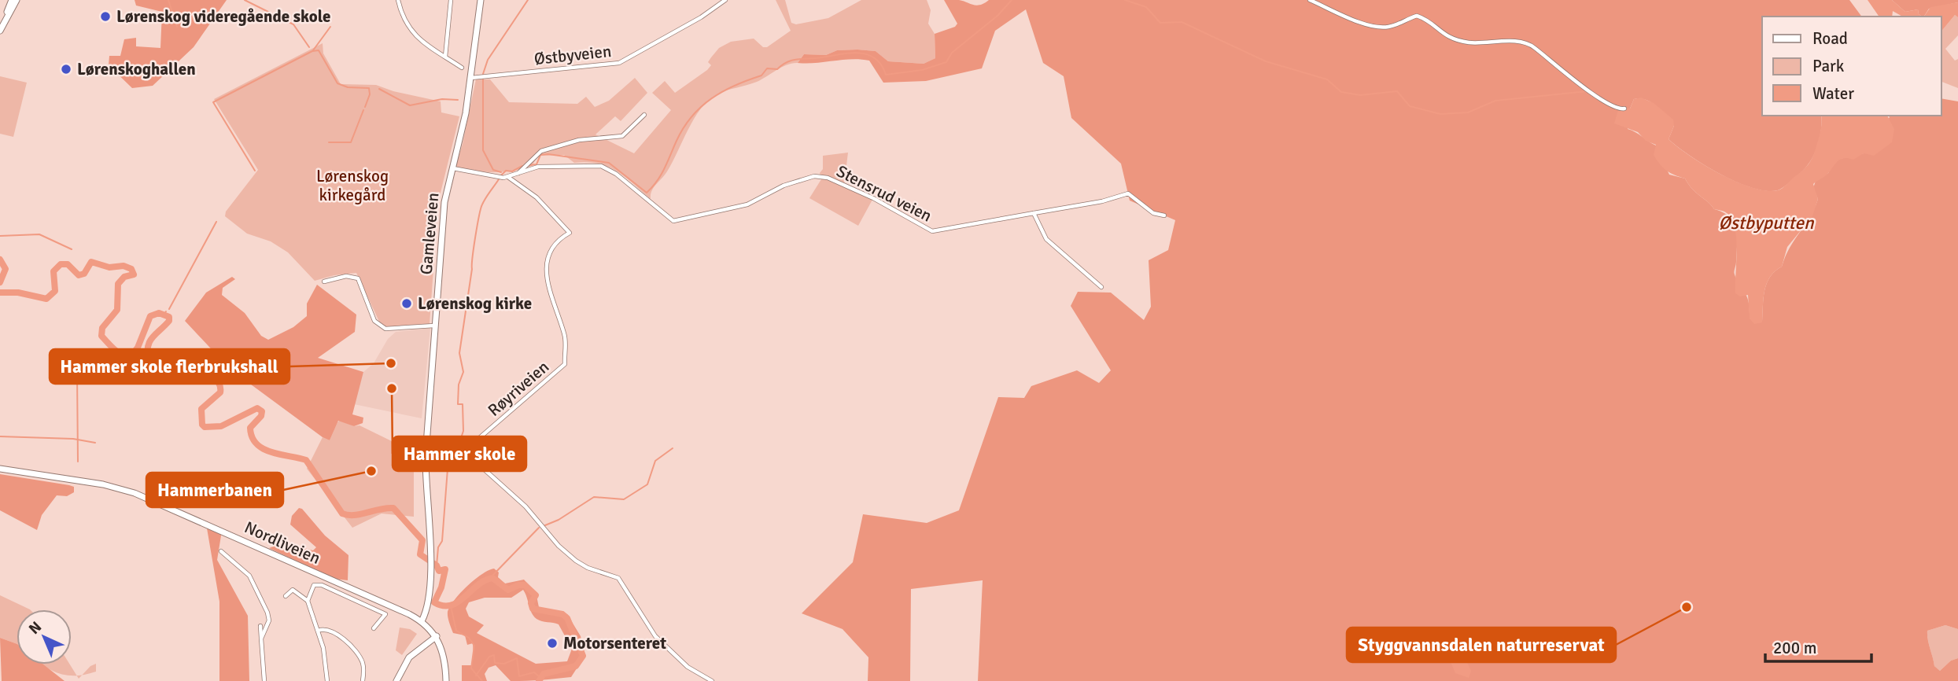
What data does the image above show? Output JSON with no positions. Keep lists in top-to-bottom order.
{
  "streets": {
    "main road": ["Gamleveien", "Nordliveien"],
    "street": ["Østbyveien", "Stensrud veien", "Røyriveien"]
  },
  "crossings": [
    ["Østbyveien", "Gamleveien"],
    ["Stensrud veien", "Gamleveien"],
    ["Stensrud veien", "Røyriveien"],
    ["Gamleveien", "Nordliveien"]
  ],
  "water": ["Østbyputten"],
  "parks": ["Lørenskog kirkegård"],
  "places": [
    "Lørenskog videregående skole",
    "Lørenskoghallen",
    "Lørenskog kirke",
    "Hammer skole flerbrukshall",
    "Hammer skole",
    "Hammerbanen",
    "Styggvannsdalen naturreservat",
    "Motorsenteret"
  ],
  "legend": ["Road", "Park", "Water"],
  "scale_bar": "200 m",
  "north": "top left"
}
